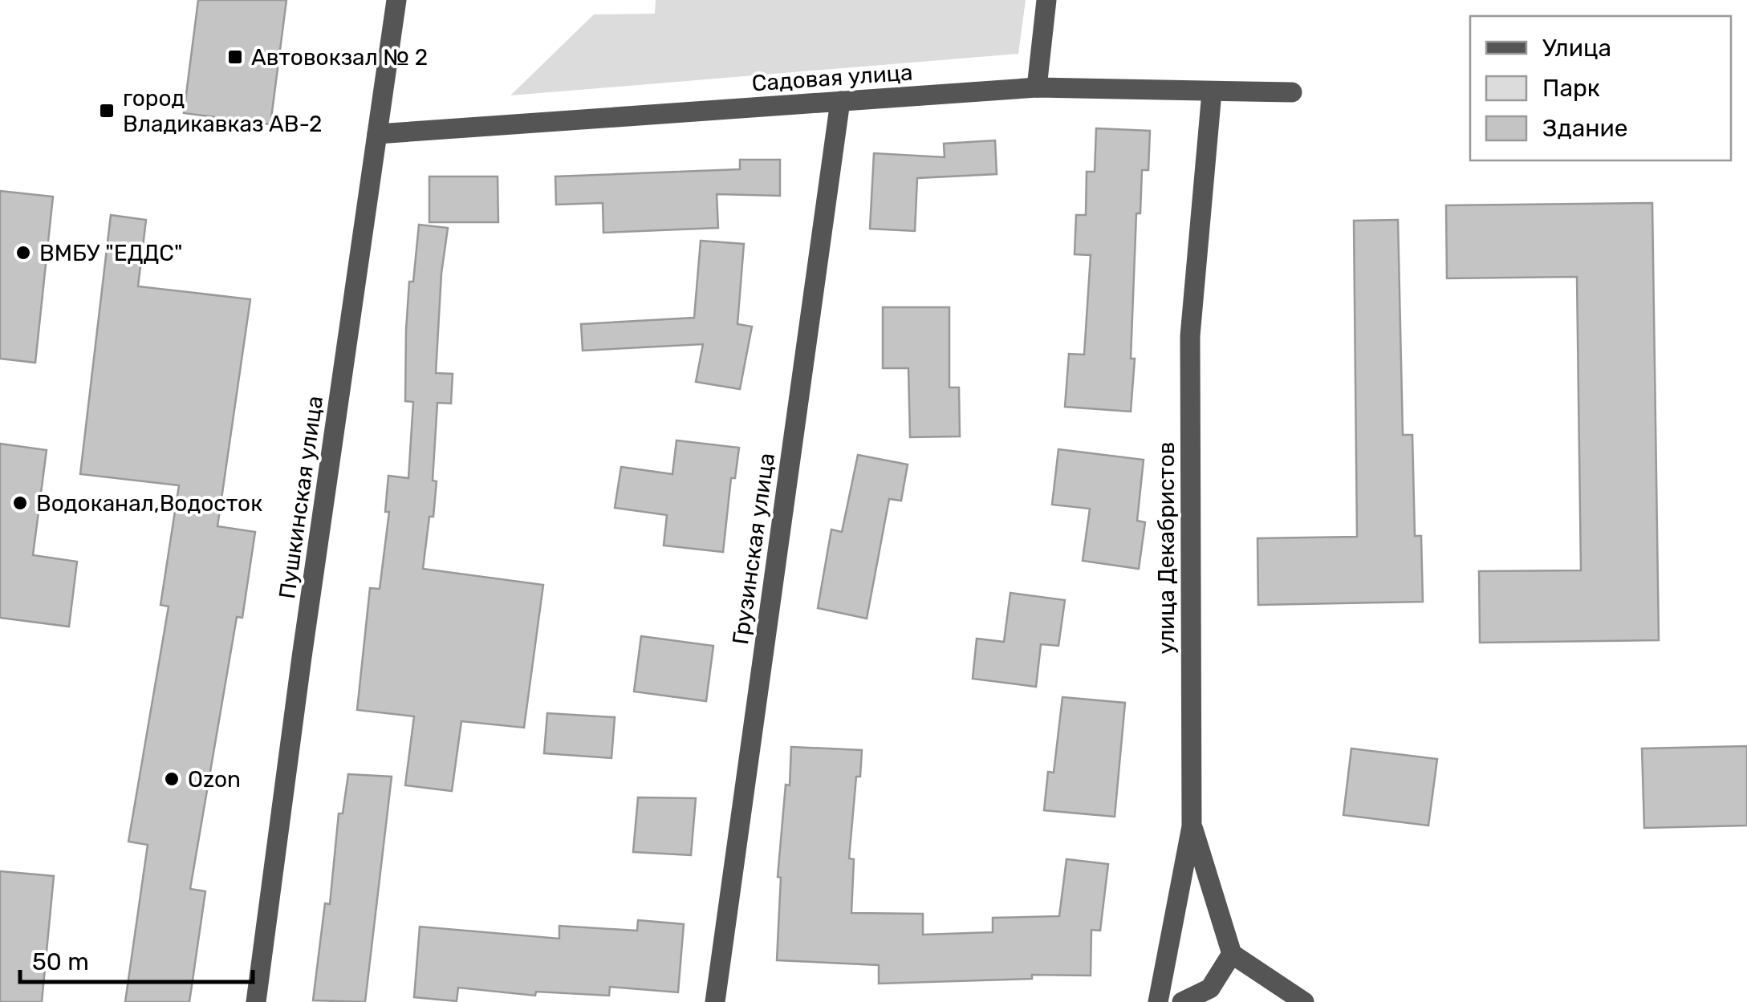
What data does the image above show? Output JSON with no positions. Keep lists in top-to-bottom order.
{
  "streets": {
    "street": [
      "Садовая улица",
      "Пушкинская улица",
      "улица Декабристов",
      "Грузинская улица"
    ]
  },
  "crossings": [
    ["Садовая улица", "Пушкинская улица"],
    ["Садовая улица", "улица Декабристов"],
    ["Садовая улица", "Грузинская улица"]
  ],
  "places": {
    "transit": ["Автовокзал № 2", "город Владикавказ АВ-2"],
    "other": ["ВМБУ \"ЕДДС\"", "Водоканал,Водосток", "Ozon"]
  },
  "legend": ["Улица", "Парк", "Здание"],
  "scale_bar": "50 m"
}
